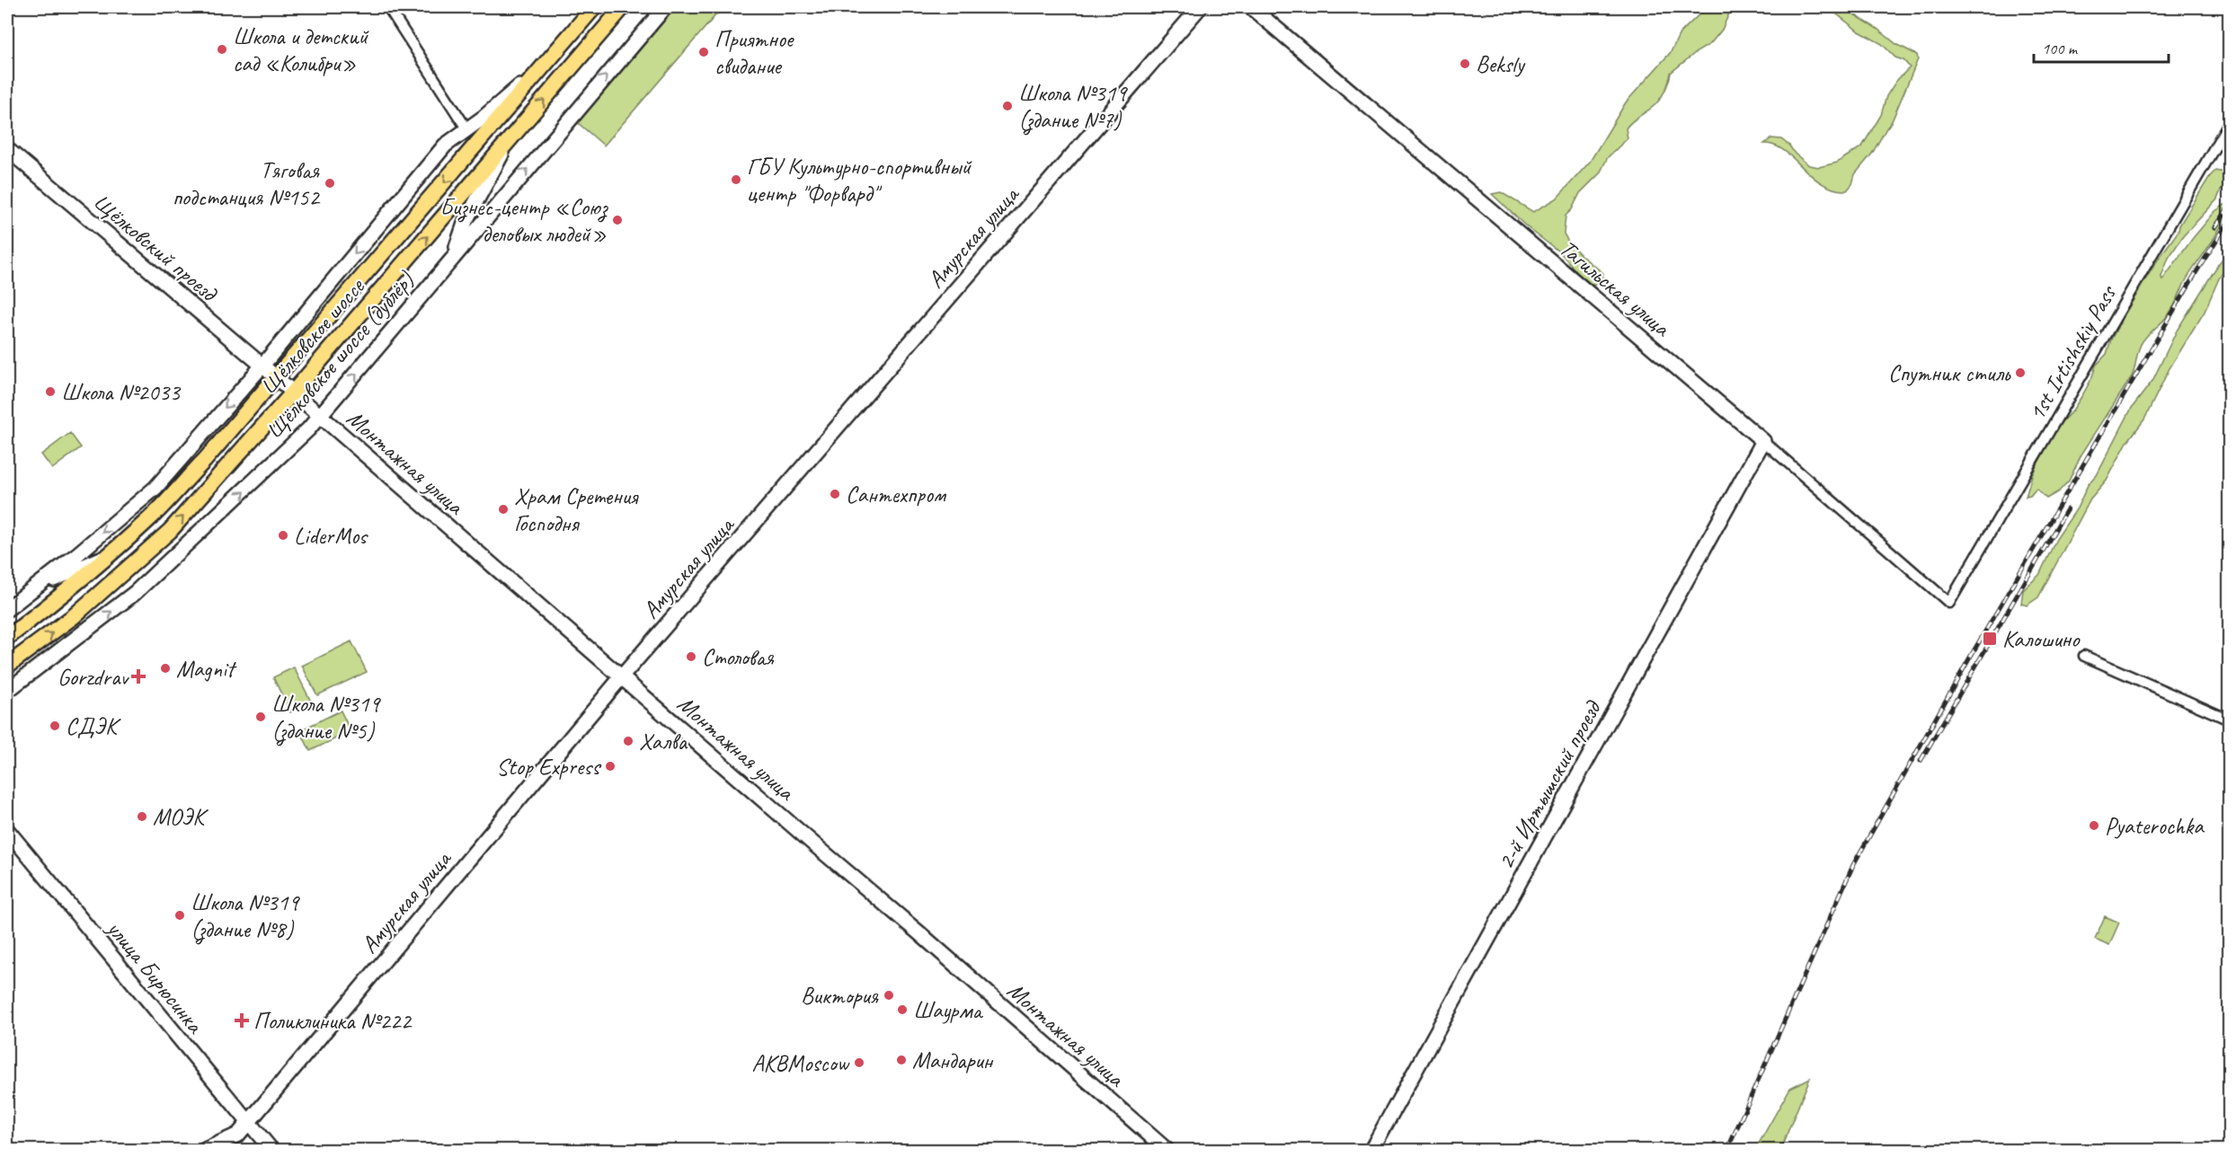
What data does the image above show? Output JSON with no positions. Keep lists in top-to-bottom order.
{
  "streets": {
    "main road": ["Щёлковское шоссе"],
    "street": [
      "Амурская улица",
      "Щёлковский проезд",
      "Тагильская улица",
      "1st Irtishskiy Pass",
      "Щёлковское шоссе (дублёр)",
      "Монтажная улица",
      "2-й Иртышский проезд",
      "улица Бирюсинка"
    ]
  },
  "crossings": [
    ["Амурская улица", "Монтажная улица"],
    ["Амурская улица", "улица Бирюсинка"],
    ["Щёлковский проезд", "Щёлковское шоссе"],
    ["Щёлковский проезд", "Монтажная улица"],
    ["Тагильская улица", "1st Irtishskiy Pass"],
    ["Тагильская улица", "2-й Иртышский проезд"],
    ["Щёлковское шоссе", "Монтажная улица"],
    ["Щёлковское шоссе (дублёр)", "Монтажная улица"]
  ],
  "places": {
    "other": [
      "Школа и детский сад «Колибри»",
      "Приятное свидание",
      "Beksly",
      "Школа №319 (здание №7)",
      "ГБУ Культурно-спортивный центр \"Форвард\"",
      "Тяговая подстанция №152",
      "Бизнес-центр «Союз деловых людей»",
      "Спутник стиль",
      "Школа №2033",
      "Сантехпром",
      "Храм Сретения Господня",
      "LiderMos",
      "Столовая",
      "Magnit",
      "Школа №319 (здание №5)",
      "СДЭК",
      "Халва",
      "Stop Express",
      "МОЭК",
      "Pyaterochka",
      "Школа №319 (здание №8)",
      "Виктория",
      "Шаурма",
      "Мандарин",
      "AKBMoscow"
    ],
    "transit": ["Калошино"],
    "health": ["Gorzdrav", "Поликлиника №222"]
  },
  "scale_bar": "100 m"
}
